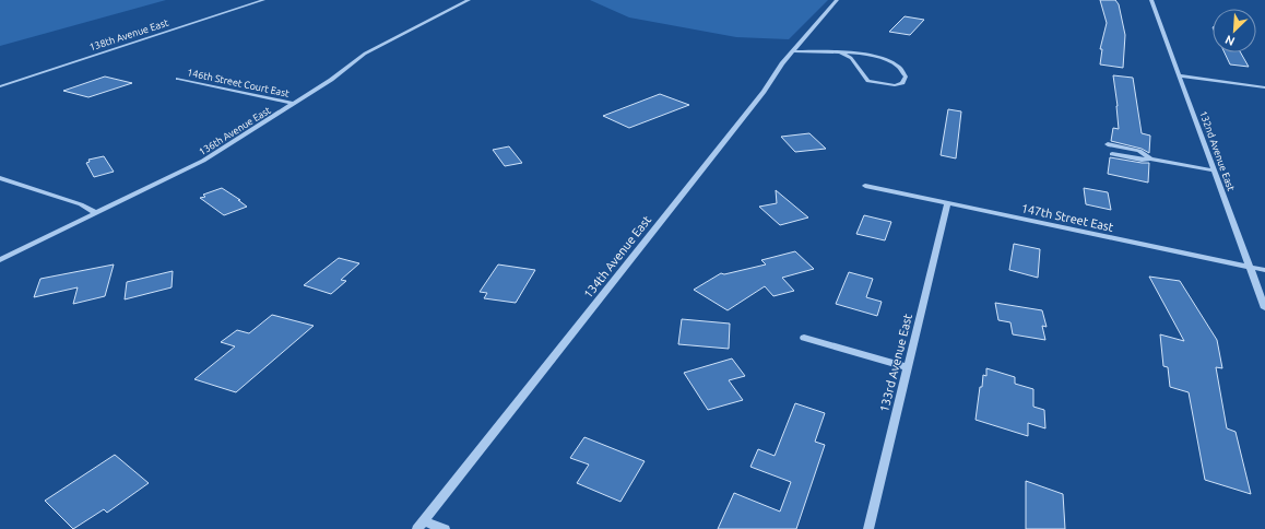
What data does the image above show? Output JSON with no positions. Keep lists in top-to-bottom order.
{
  "streets": {
    "street": [
      "138th Avenue East",
      "146th Street Court East",
      "136th Avenue East",
      "132nd Avenue East",
      "147th Street East",
      "134th Avenue East",
      "133rd Avenue East"
    ]
  },
  "crossings": [
    ["146th Street Court East", "136th Avenue East"],
    ["132nd Avenue East", "147th Street East"],
    ["147th Street East", "133rd Avenue East"]
  ],
  "north": "bottom left"
}
